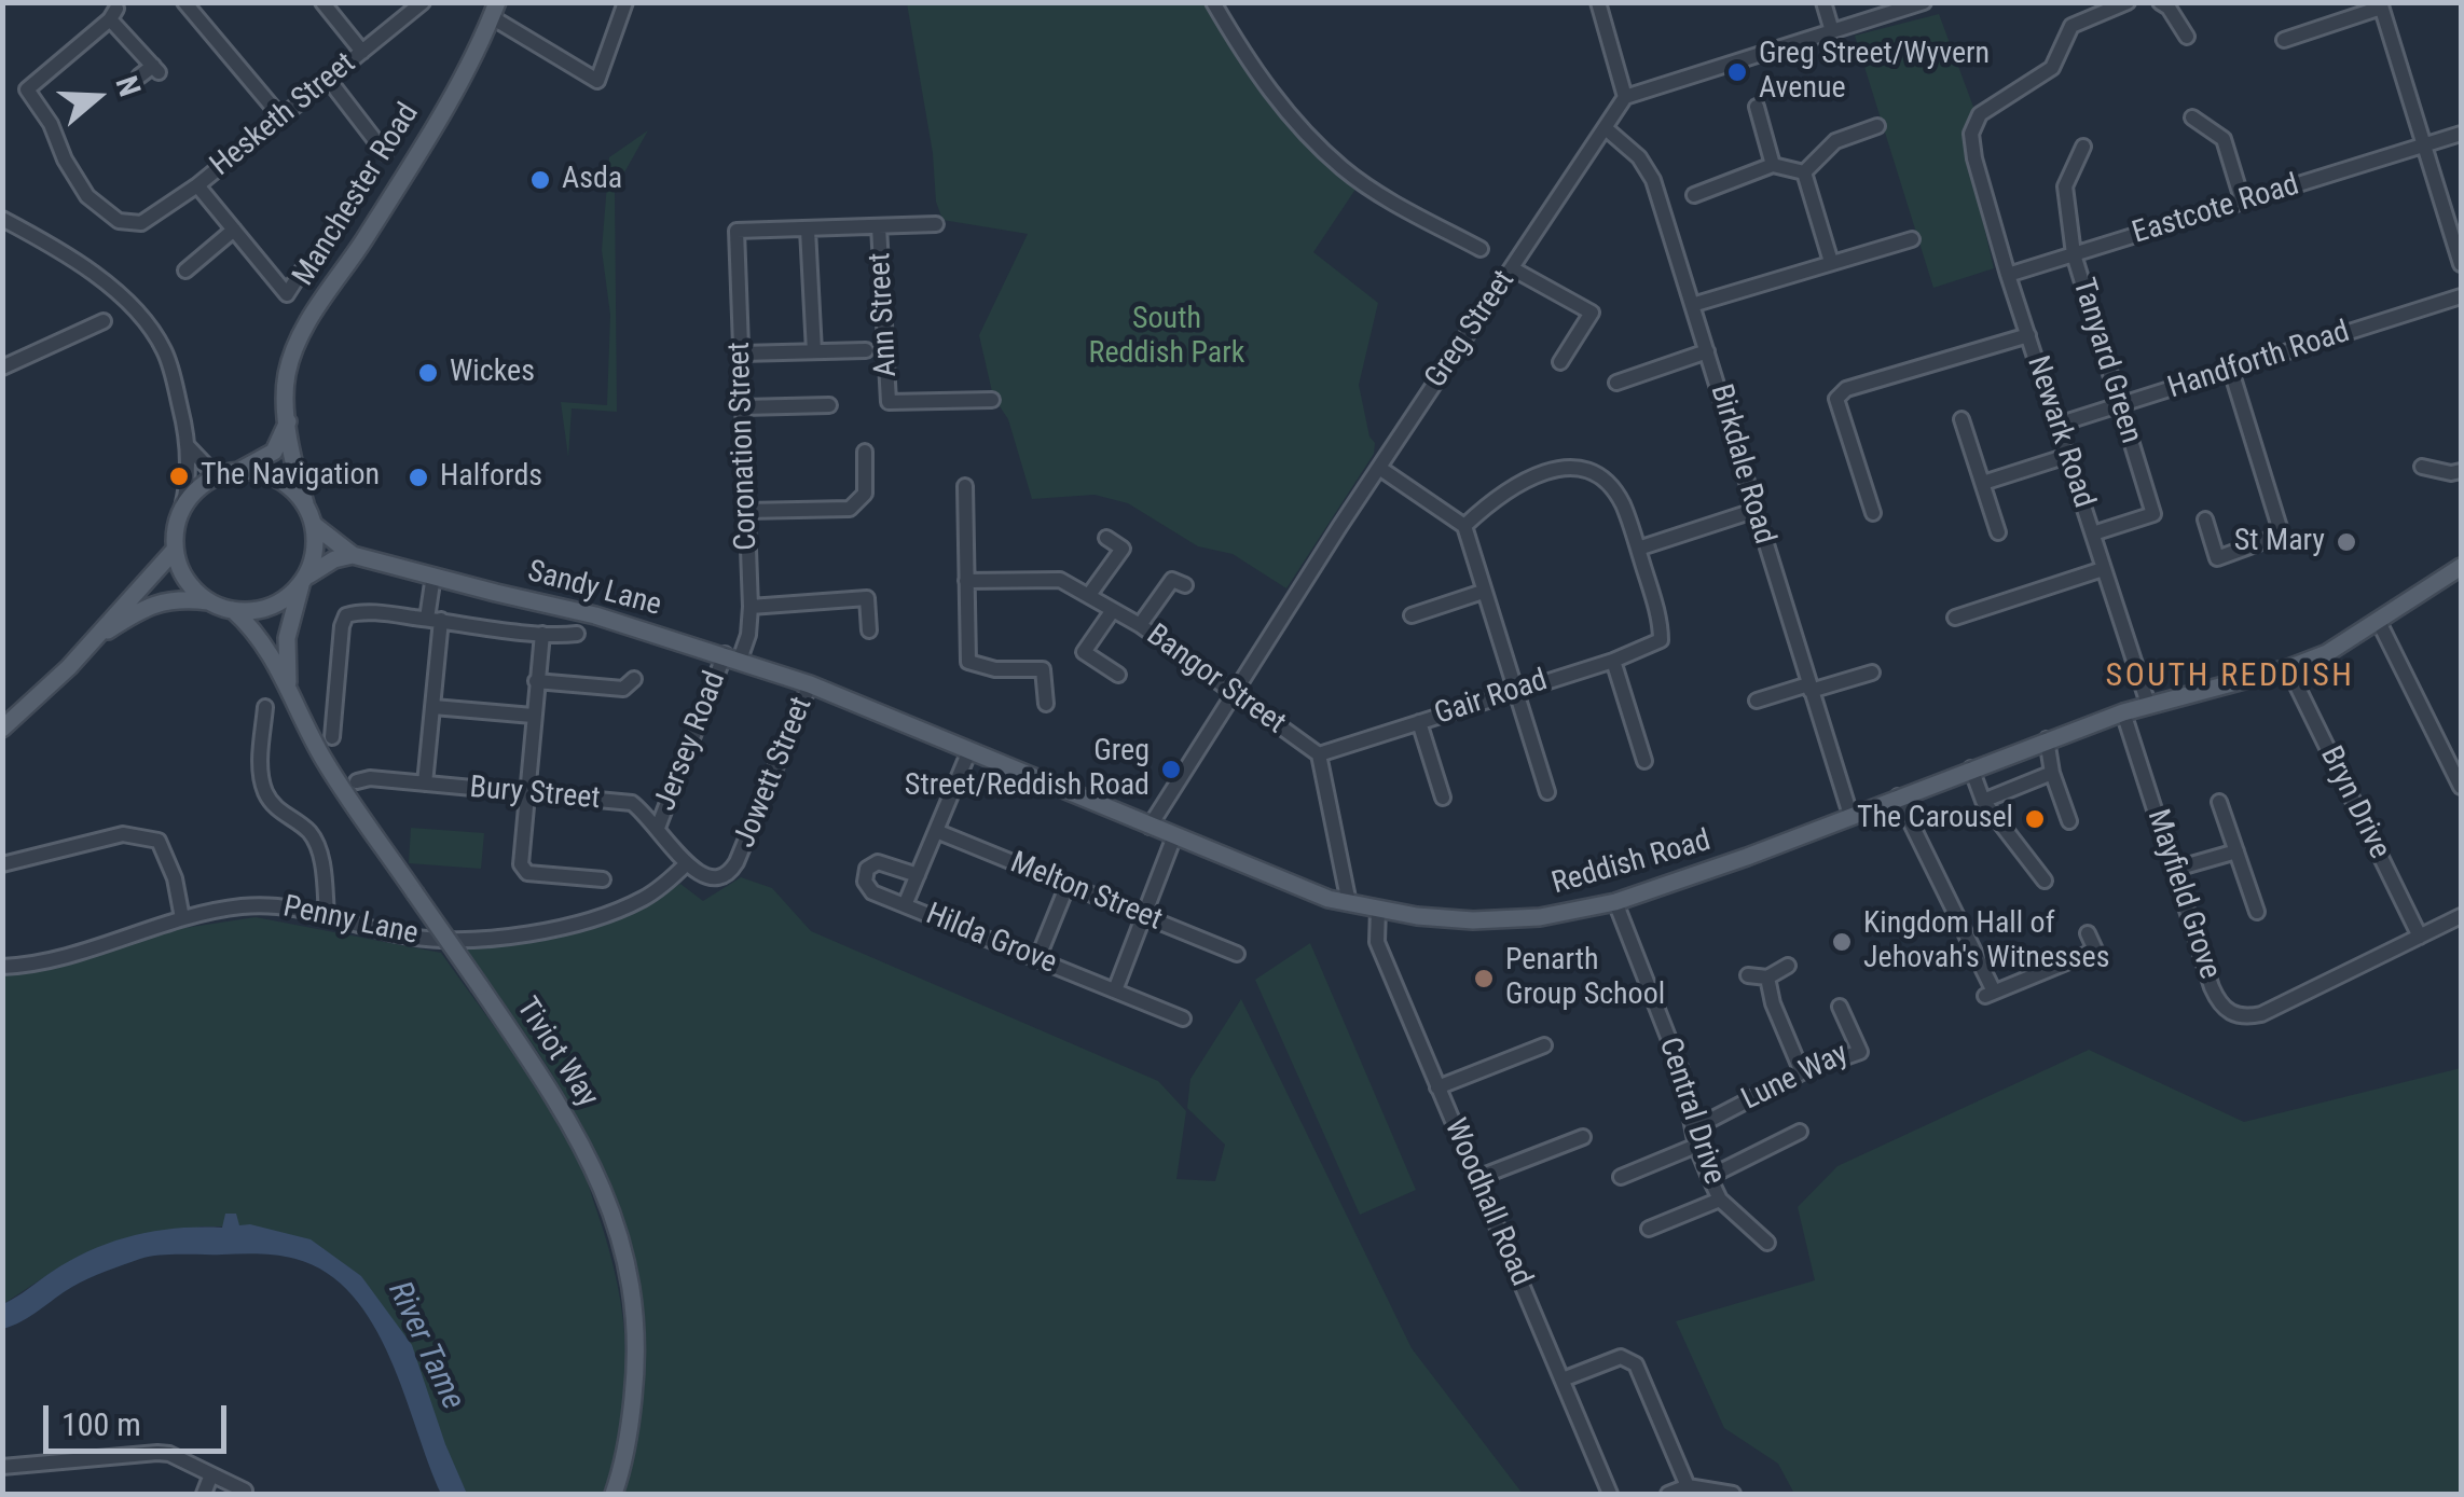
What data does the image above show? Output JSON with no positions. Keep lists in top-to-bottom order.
{
  "streets": {
    "main road": [
      "Manchester Road",
      "Sandy Lane",
      "Reddish Road",
      "Tiviot Way"
    ],
    "street": [
      "Hesketh Street",
      "Eastcote Road",
      "Ann Street",
      "Greg Street",
      "Tanyard Green",
      "Handforth Road",
      "Newark Road",
      "Coronation Street",
      "Birkdale Road",
      "Bangor Street",
      "Gair Road",
      "Jersey Road",
      "Jowett Street",
      "Bury Street",
      "Bryn Drive",
      "Melton Street",
      "Mayfield Grove",
      "Penny Lane",
      "Hilda Grove",
      "Lune Way",
      "Central Drive",
      "Woodhall Road"
    ]
  },
  "crossings": [
    ["Manchester Road", "Sandy Lane"],
    ["Manchester Road", "Tiviot Way"],
    ["Eastcote Road", "Tanyard Green"],
    ["Eastcote Road", "Newark Road"],
    ["Greg Street", "Birkdale Road"],
    ["Greg Street", "Bangor Street"],
    ["Greg Street", "Reddish Road"],
    ["Tanyard Green", "Handforth Road"],
    ["Tanyard Green", "Newark Road"],
    ["Handforth Road", "Newark Road"],
    ["Newark Road", "Reddish Road"],
    ["Coronation Street", "Sandy Lane"],
    ["Coronation Street", "Jersey Road"],
    ["Coronation Street", "Reddish Road"],
    ["Birkdale Road", "Reddish Road"],
    ["Sandy Lane", "Jersey Road"],
    ["Sandy Lane", "Reddish Road"],
    ["Sandy Lane", "Tiviot Way"],
    ["Bangor Street", "Gair Road"],
    ["Jersey Road", "Bury Street"],
    ["Jersey Road", "Reddish Road"],
    ["Jowett Street", "Bury Street"],
    ["Jowett Street", "Reddish Road"],
    ["Jowett Street", "Penny Lane"],
    ["Bury Street", "Penny Lane"],
    ["Bryn Drive", "Reddish Road"],
    ["Bryn Drive", "Mayfield Grove"],
    ["Reddish Road", "Mayfield Grove"],
    ["Reddish Road", "Central Drive"],
    ["Reddish Road", "Woodhall Road"],
    ["Lune Way", "Central Drive"]
  ],
  "districts": ["SOUTH REDDISH"],
  "water": ["River Tame"],
  "parks": ["South Reddish Park"],
  "places": [
    "Greg Street/Wyvern Avenue",
    "Asda",
    "Wickes",
    "The Navigation",
    "Halfords",
    "St Mary",
    "Greg Street/Reddish Road",
    "The Carousel",
    "Kingdom Hall of Jehovah's Witnesses",
    "Penarth Group School"
  ],
  "scale_bar": "100 m",
  "north": "right"
}
